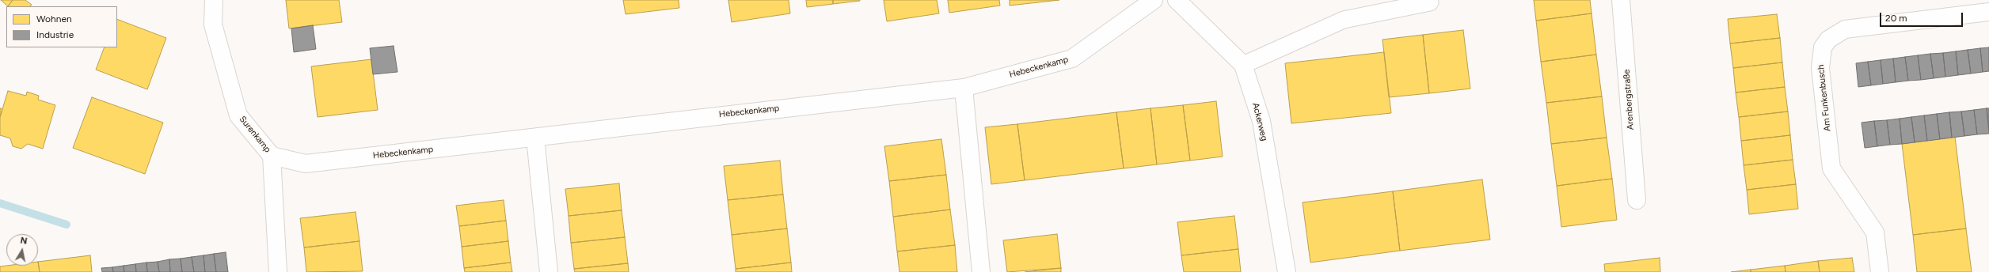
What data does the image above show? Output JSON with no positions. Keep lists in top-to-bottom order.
{
  "streets": {
    "street": [
      "Hebeckenkamp",
      "Am Funkenbusch",
      "Arenbergstraße",
      "Ackerweg",
      "Surenkamp"
    ]
  },
  "crossings": [
    ["Hebeckenkamp", "Surenkamp"]
  ],
  "legend": ["Wohnen", "Industrie"],
  "scale_bar": "20 m",
  "north": "top"
}
